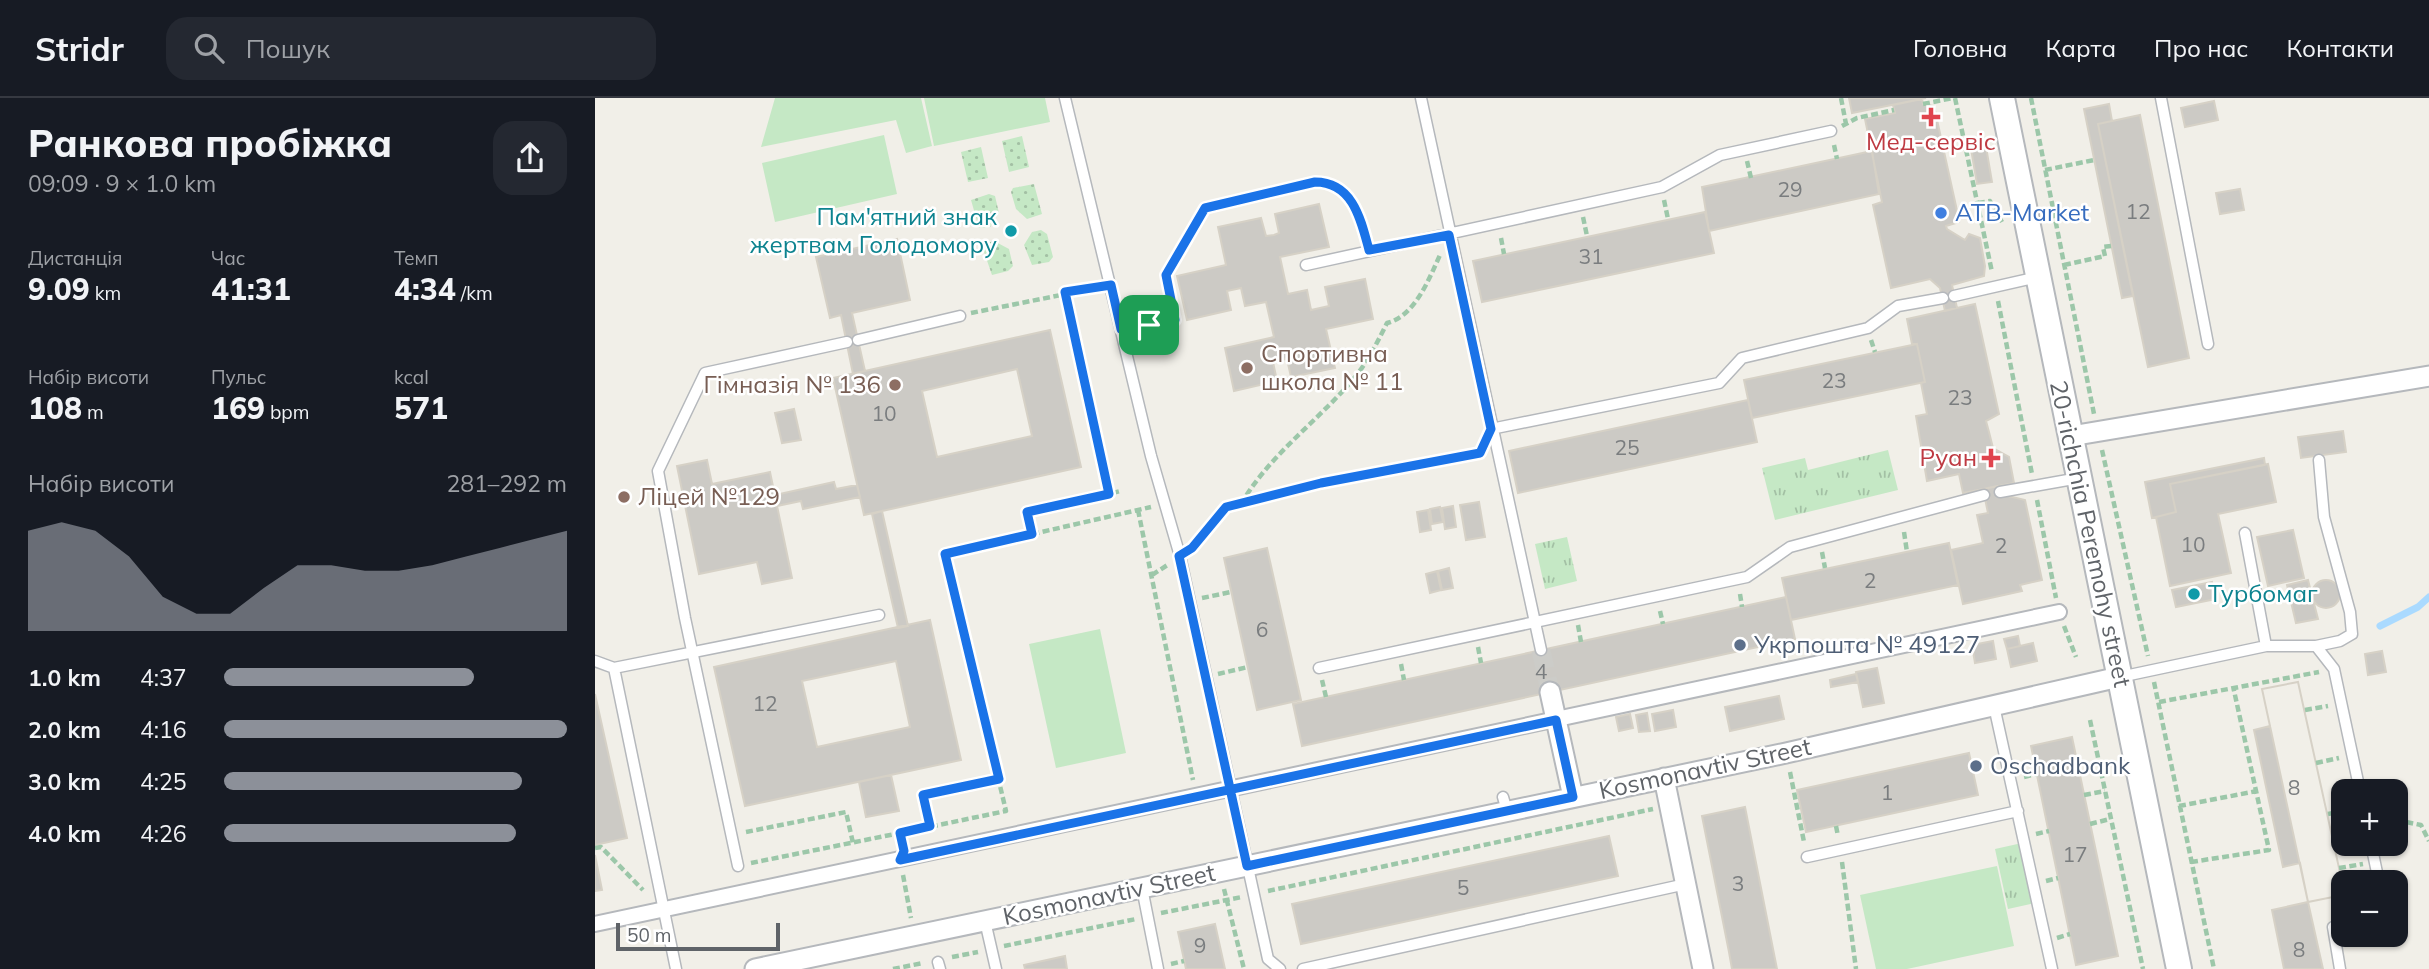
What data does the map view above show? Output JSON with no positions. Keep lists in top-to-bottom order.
{
  "streets": {
    "street": ["20-richchia Peremohy street", "Kosmonavtiv Street"]
  },
  "crossings": [
    ["20-richchia Peremohy street", "Kosmonavtiv Street"]
  ],
  "places": {
    "health": ["Мед-сервіс", "Руан"],
    "other": [
      "ATB-Market",
      "Пам'ятний знак жертвам Голодомору",
      "Спортивна школа № 11",
      "Гімназія № 136",
      "Ліцей №129",
      "Турбомаг",
      "Укрпошта № 49127",
      "Oschadbank"
    ]
  },
  "house_numbers": [
    "29",
    "12",
    "31",
    "23",
    "23",
    "10",
    "25",
    "10",
    "2",
    "2",
    "6",
    "4",
    "12",
    "8",
    "1",
    "17",
    "3",
    "5",
    "9",
    "8"
  ],
  "scale_bar": "50 m",
  "page": {
    "header": "Stridr",
    "search": "Пошук",
    "nav": [
      "Головна",
      "Карта",
      "Про нас",
      "Контакти"
    ],
    "heading": ["Ранкова пробіжка", "09:09 · 9 × 1.0 km"],
    "stats": [
      ["Дистанція", "9.09 km"],
      ["Час", "41:31"],
      ["Темп", "4:34 /km"],
      ["Набір висоти", "108 m"],
      ["Пульс", "169 bpm"],
      ["kcal", "571"]
    ],
    "chart": ["Набір висоти", "281–292 m"],
    "list": [
      {
        "name": "1.0 km",
        "note": "4:37"
      },
      {
        "name": "2.0 km",
        "note": "4:16"
      },
      {
        "name": "3.0 km",
        "note": "4:25"
      },
      {
        "name": "4.0 km",
        "note": "4:26"
      }
    ],
    "map_buttons": ["+", "−"],
    "scale": "50 m"
  }
}
